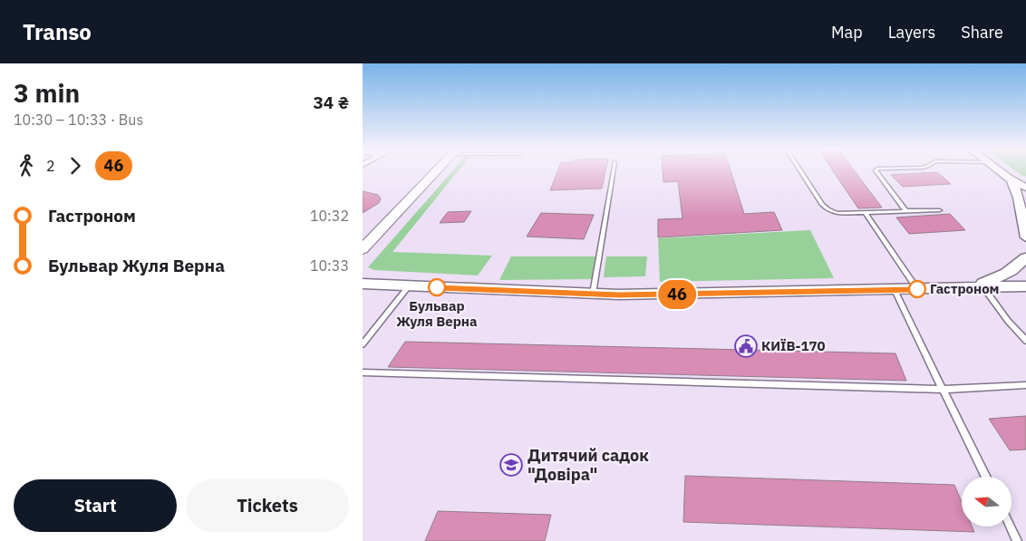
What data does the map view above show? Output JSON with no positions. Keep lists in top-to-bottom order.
{
  "places": {
    "other": ["Бульвар Жуля Верна", "Гастроном"],
    "public building": ["КИЇВ-170"],
    "school or university": ["Дитячий садок \"Довіра\""]
  },
  "lines": ["bus line 46"],
  "north": "left",
  "page": {
    "header": "Transo",
    "nav": ["Map", "Layers", "Share"],
    "heading": ["3 min", "10:30 – 10:33 · Bus", "34 ₴"],
    "on_map": "46",
    "legs": ["2", "46"],
    "list": [
      {
        "name": "Гастроном",
        "value": "10:32"
      },
      {
        "name": "Бульвар Жуля Верна",
        "value": "10:33"
      }
    ],
    "buttons": ["Start", "Tickets"]
  }
}
